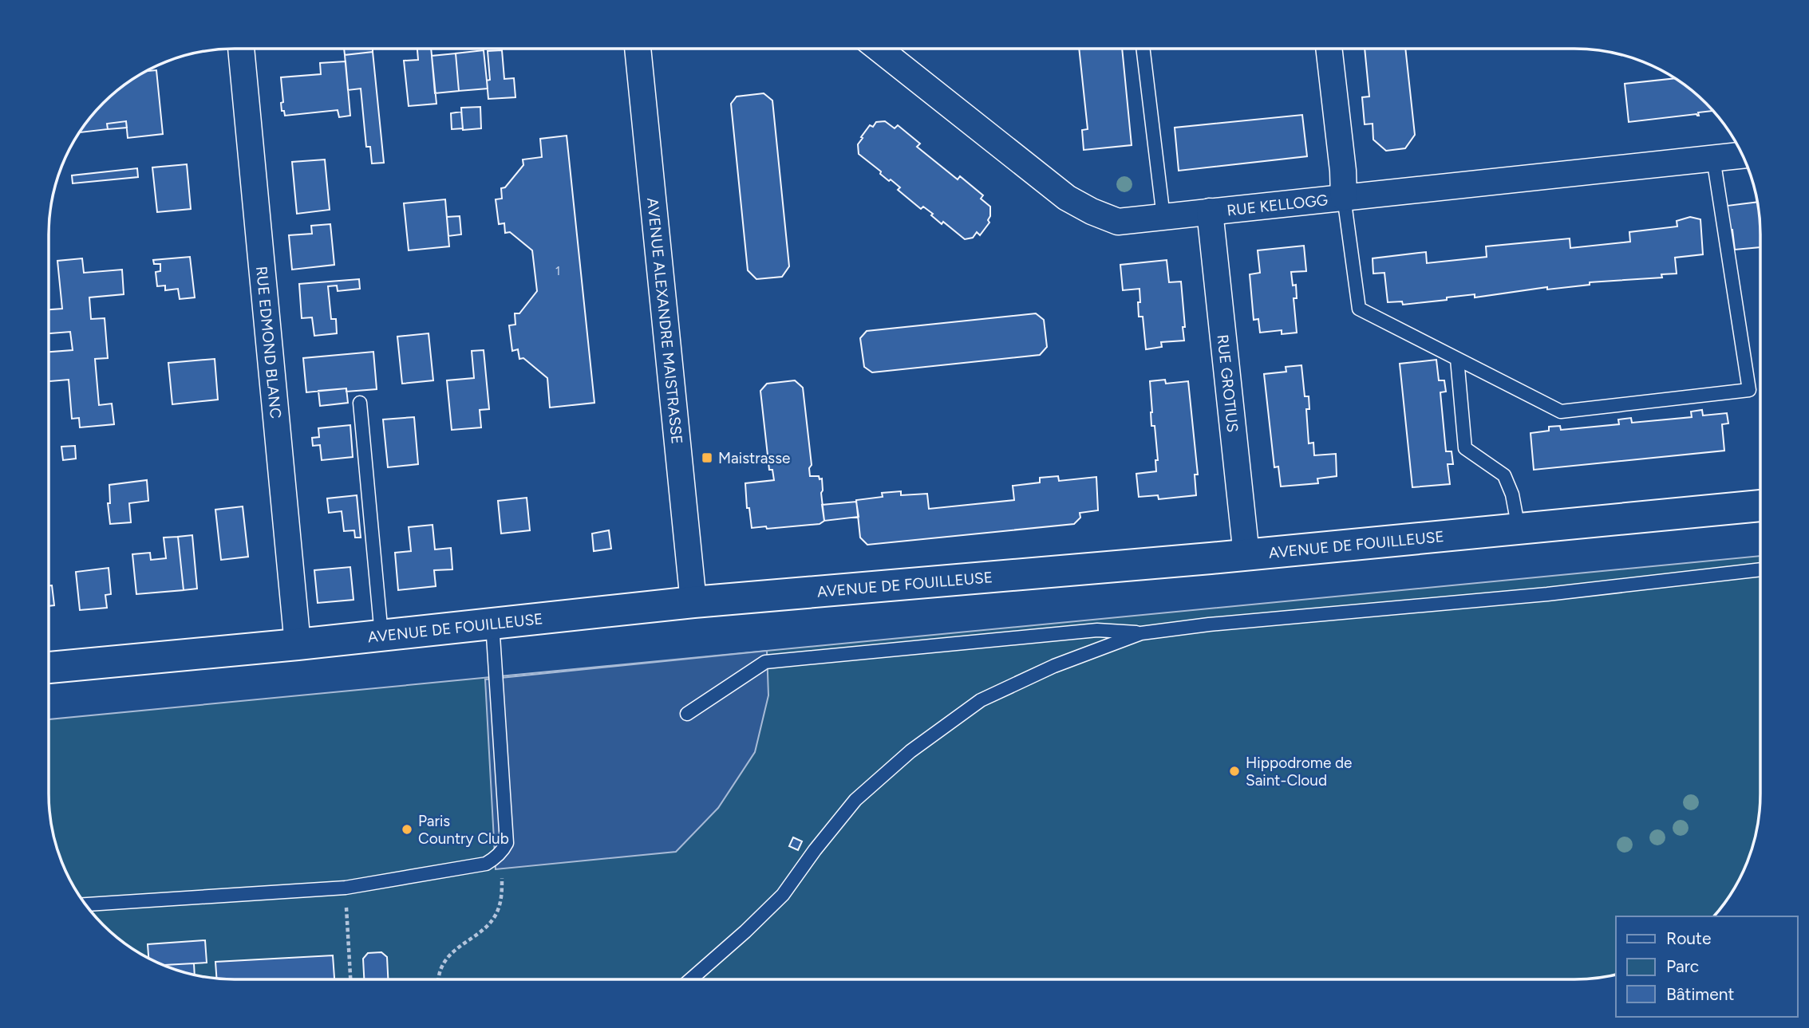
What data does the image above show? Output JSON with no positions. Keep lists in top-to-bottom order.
{
  "streets": {
    "street": [
      "RUE KELLOGG",
      "AVENUE ALEXANDRE MAISTRASSE",
      "RUE EDMOND BLANC",
      "RUE GROTIUS",
      "AVENUE DE FOUILLEUSE"
    ]
  },
  "crossings": [
    ["RUE KELLOGG", "RUE GROTIUS"],
    ["AVENUE ALEXANDRE MAISTRASSE", "AVENUE DE FOUILLEUSE"],
    ["RUE EDMOND BLANC", "AVENUE DE FOUILLEUSE"],
    ["RUE GROTIUS", "AVENUE DE FOUILLEUSE"]
  ],
  "places": {
    "transit": ["Maistrasse"],
    "other": ["Hippodrome de Saint-Cloud", "Paris Country Club"]
  },
  "house_numbers": ["1"],
  "legend": ["Route", "Parc", "Bâtiment"]
}
